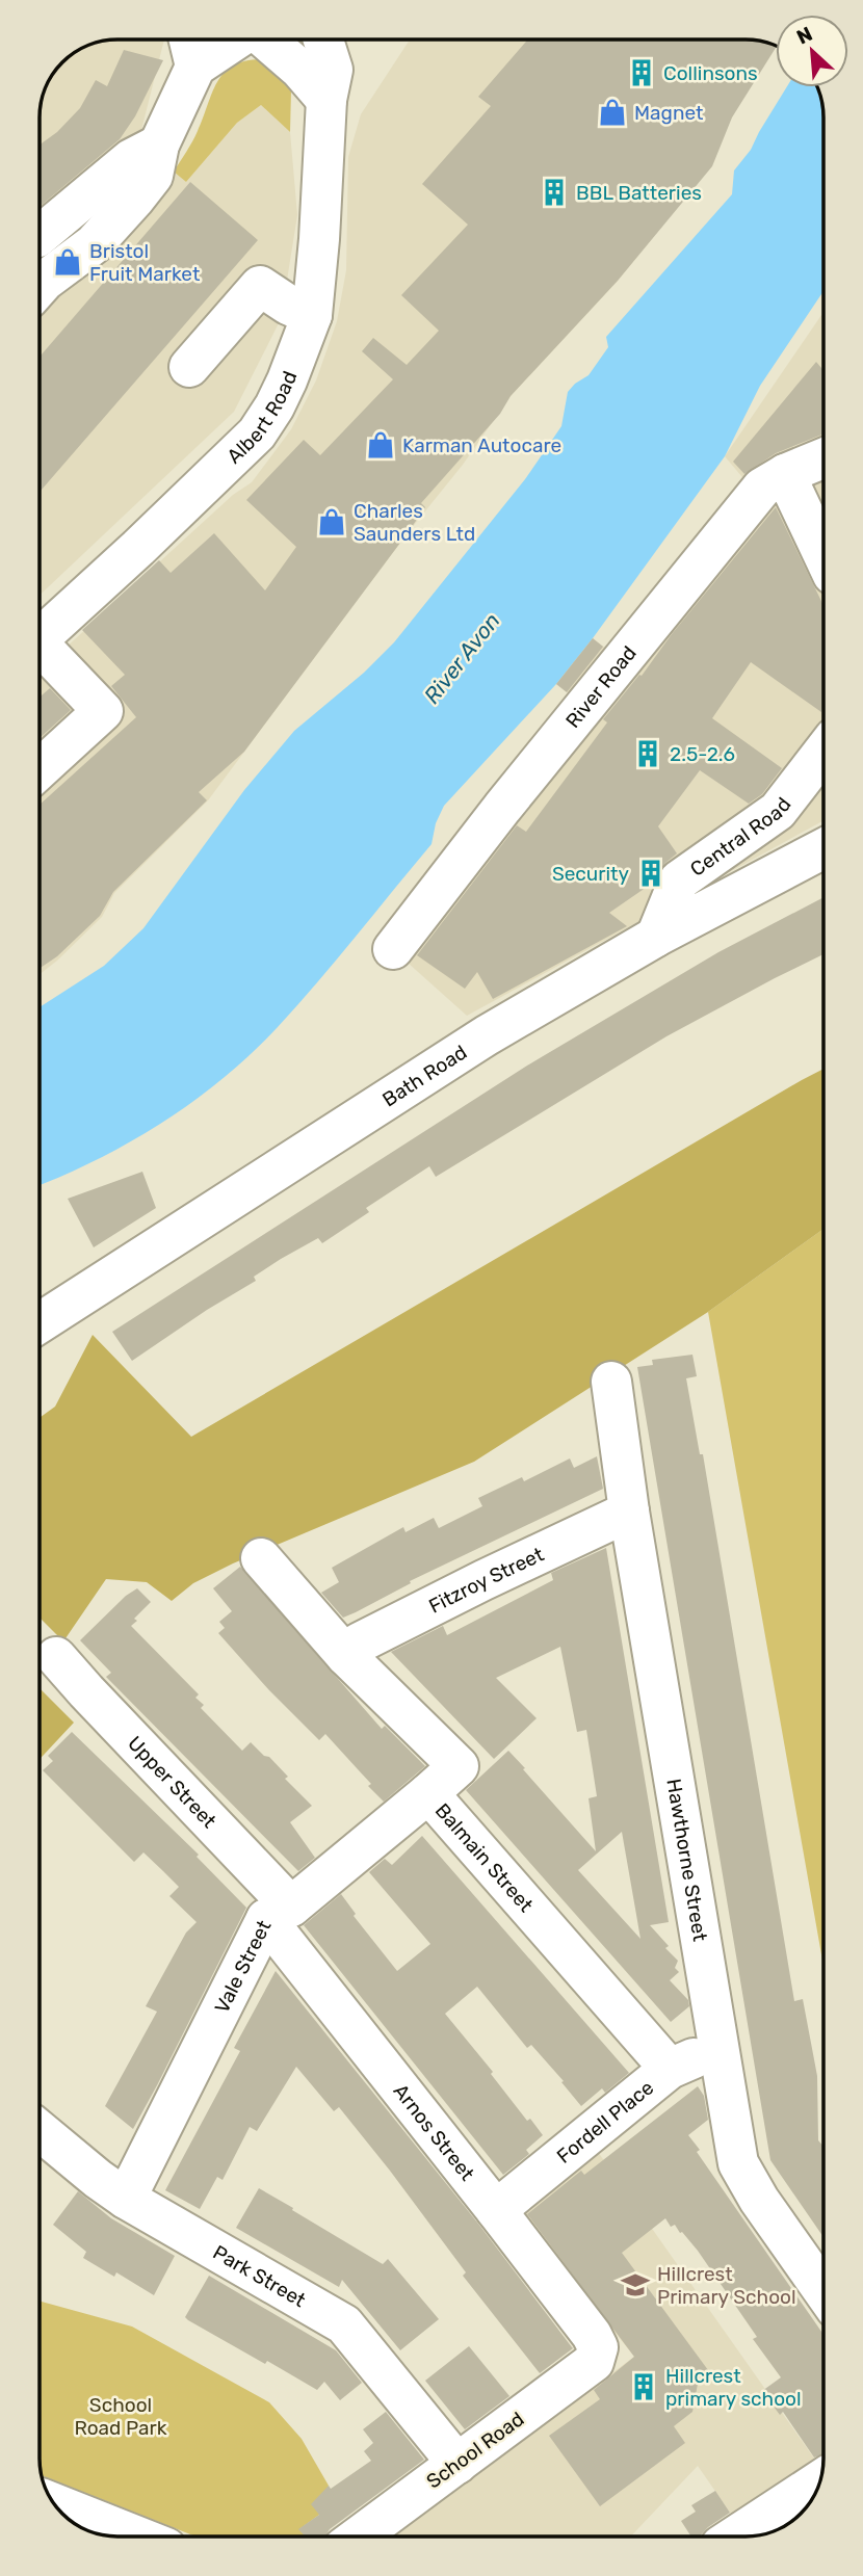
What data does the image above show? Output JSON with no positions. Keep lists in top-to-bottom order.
{
  "streets": {
    "main road": [
      "Albert Road",
      "River Road",
      "Central Road",
      "Bath Road",
      "Fitzroy Street",
      "Upper Street",
      "Balmain Street",
      "Hawthorne Street",
      "Vale Street",
      "Fordell Place",
      "Arnos Street",
      "Park Street",
      "School Road"
    ]
  },
  "crossings": [
    ["Central Road", "Bath Road"],
    ["Fitzroy Street", "Balmain Street"],
    ["Fitzroy Street", "Hawthorne Street"],
    ["Upper Street", "Vale Street"],
    ["Upper Street", "Arnos Street"],
    ["Balmain Street", "Vale Street"],
    ["Balmain Street", "Fordell Place"],
    ["Hawthorne Street", "Fordell Place"],
    ["Vale Street", "Arnos Street"],
    ["Vale Street", "Park Street"],
    ["Fordell Place", "Arnos Street"],
    ["Arnos Street", "School Road"],
    ["Park Street", "School Road"]
  ],
  "water": ["River Avon"],
  "parks": ["School Road Park"],
  "places": {
    "building": [
      "Collinsons",
      "BBL Batteries",
      "2.5-2.6",
      "Security",
      "Hillcrest primary school"
    ],
    "shop": [
      "Magnet",
      "Bristol Fruit Market",
      "Karman Autocare",
      "Charles Saunders Ltd"
    ],
    "school or university": ["Hillcrest Primary School"]
  },
  "north": "top left"
}
